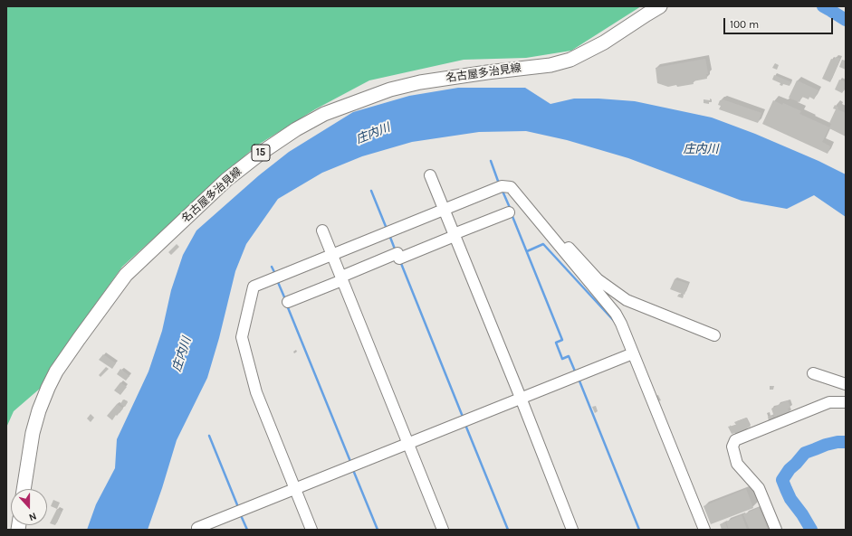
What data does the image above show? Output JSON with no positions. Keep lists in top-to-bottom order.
{
  "streets": {
    "main road": ["名古屋多治見線", "15"]
  },
  "water": ["庄内川"],
  "scale_bar": "100 m",
  "north": "bottom"
}
